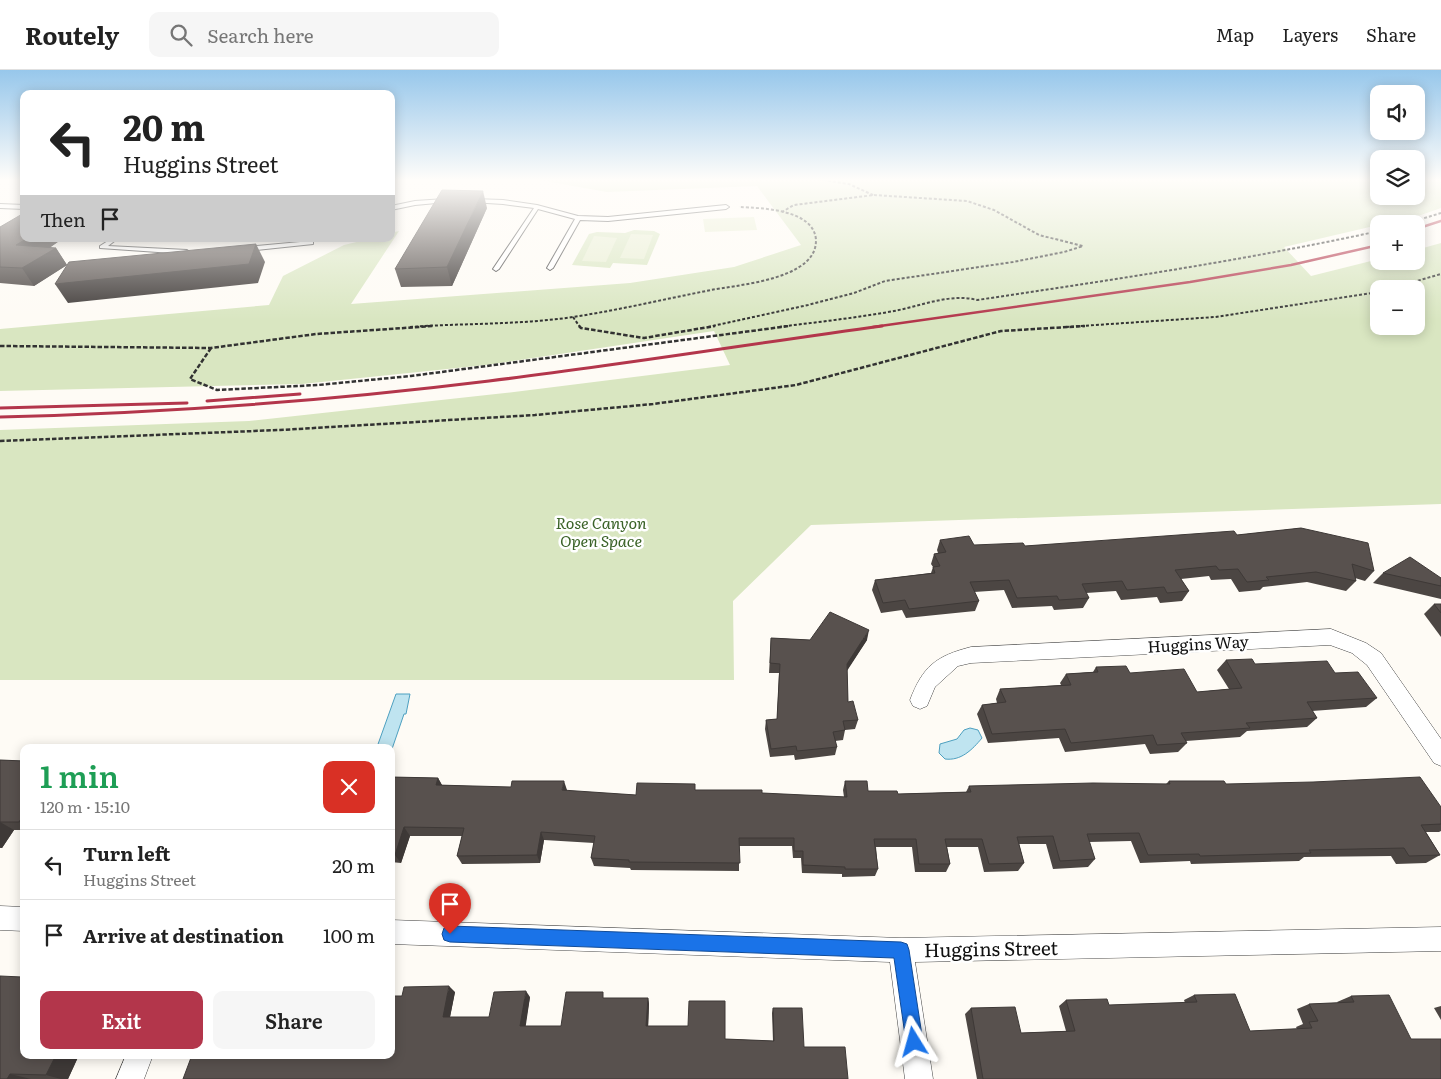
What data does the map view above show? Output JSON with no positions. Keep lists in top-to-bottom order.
{
  "streets": {
    "street": ["Huggins Way", "Huggins Street"]
  },
  "parks": ["Rose Canyon Open Space"],
  "page": {
    "header": "Routely",
    "search": "Search here",
    "nav": ["Map", "Layers", "Share"],
    "map_buttons": ["+", "−"],
    "turn": ["20 m", "Huggins Street"],
    "then": "Then",
    "heading": ["1 min", "120 m · 15:10"],
    "list": [
      {
        "name": "Turn left",
        "note": "Huggins Street",
        "value": "20 m"
      },
      {
        "name": "Arrive at destination",
        "value": "100 m"
      }
    ],
    "buttons": ["Exit", "Share"]
  }
}
